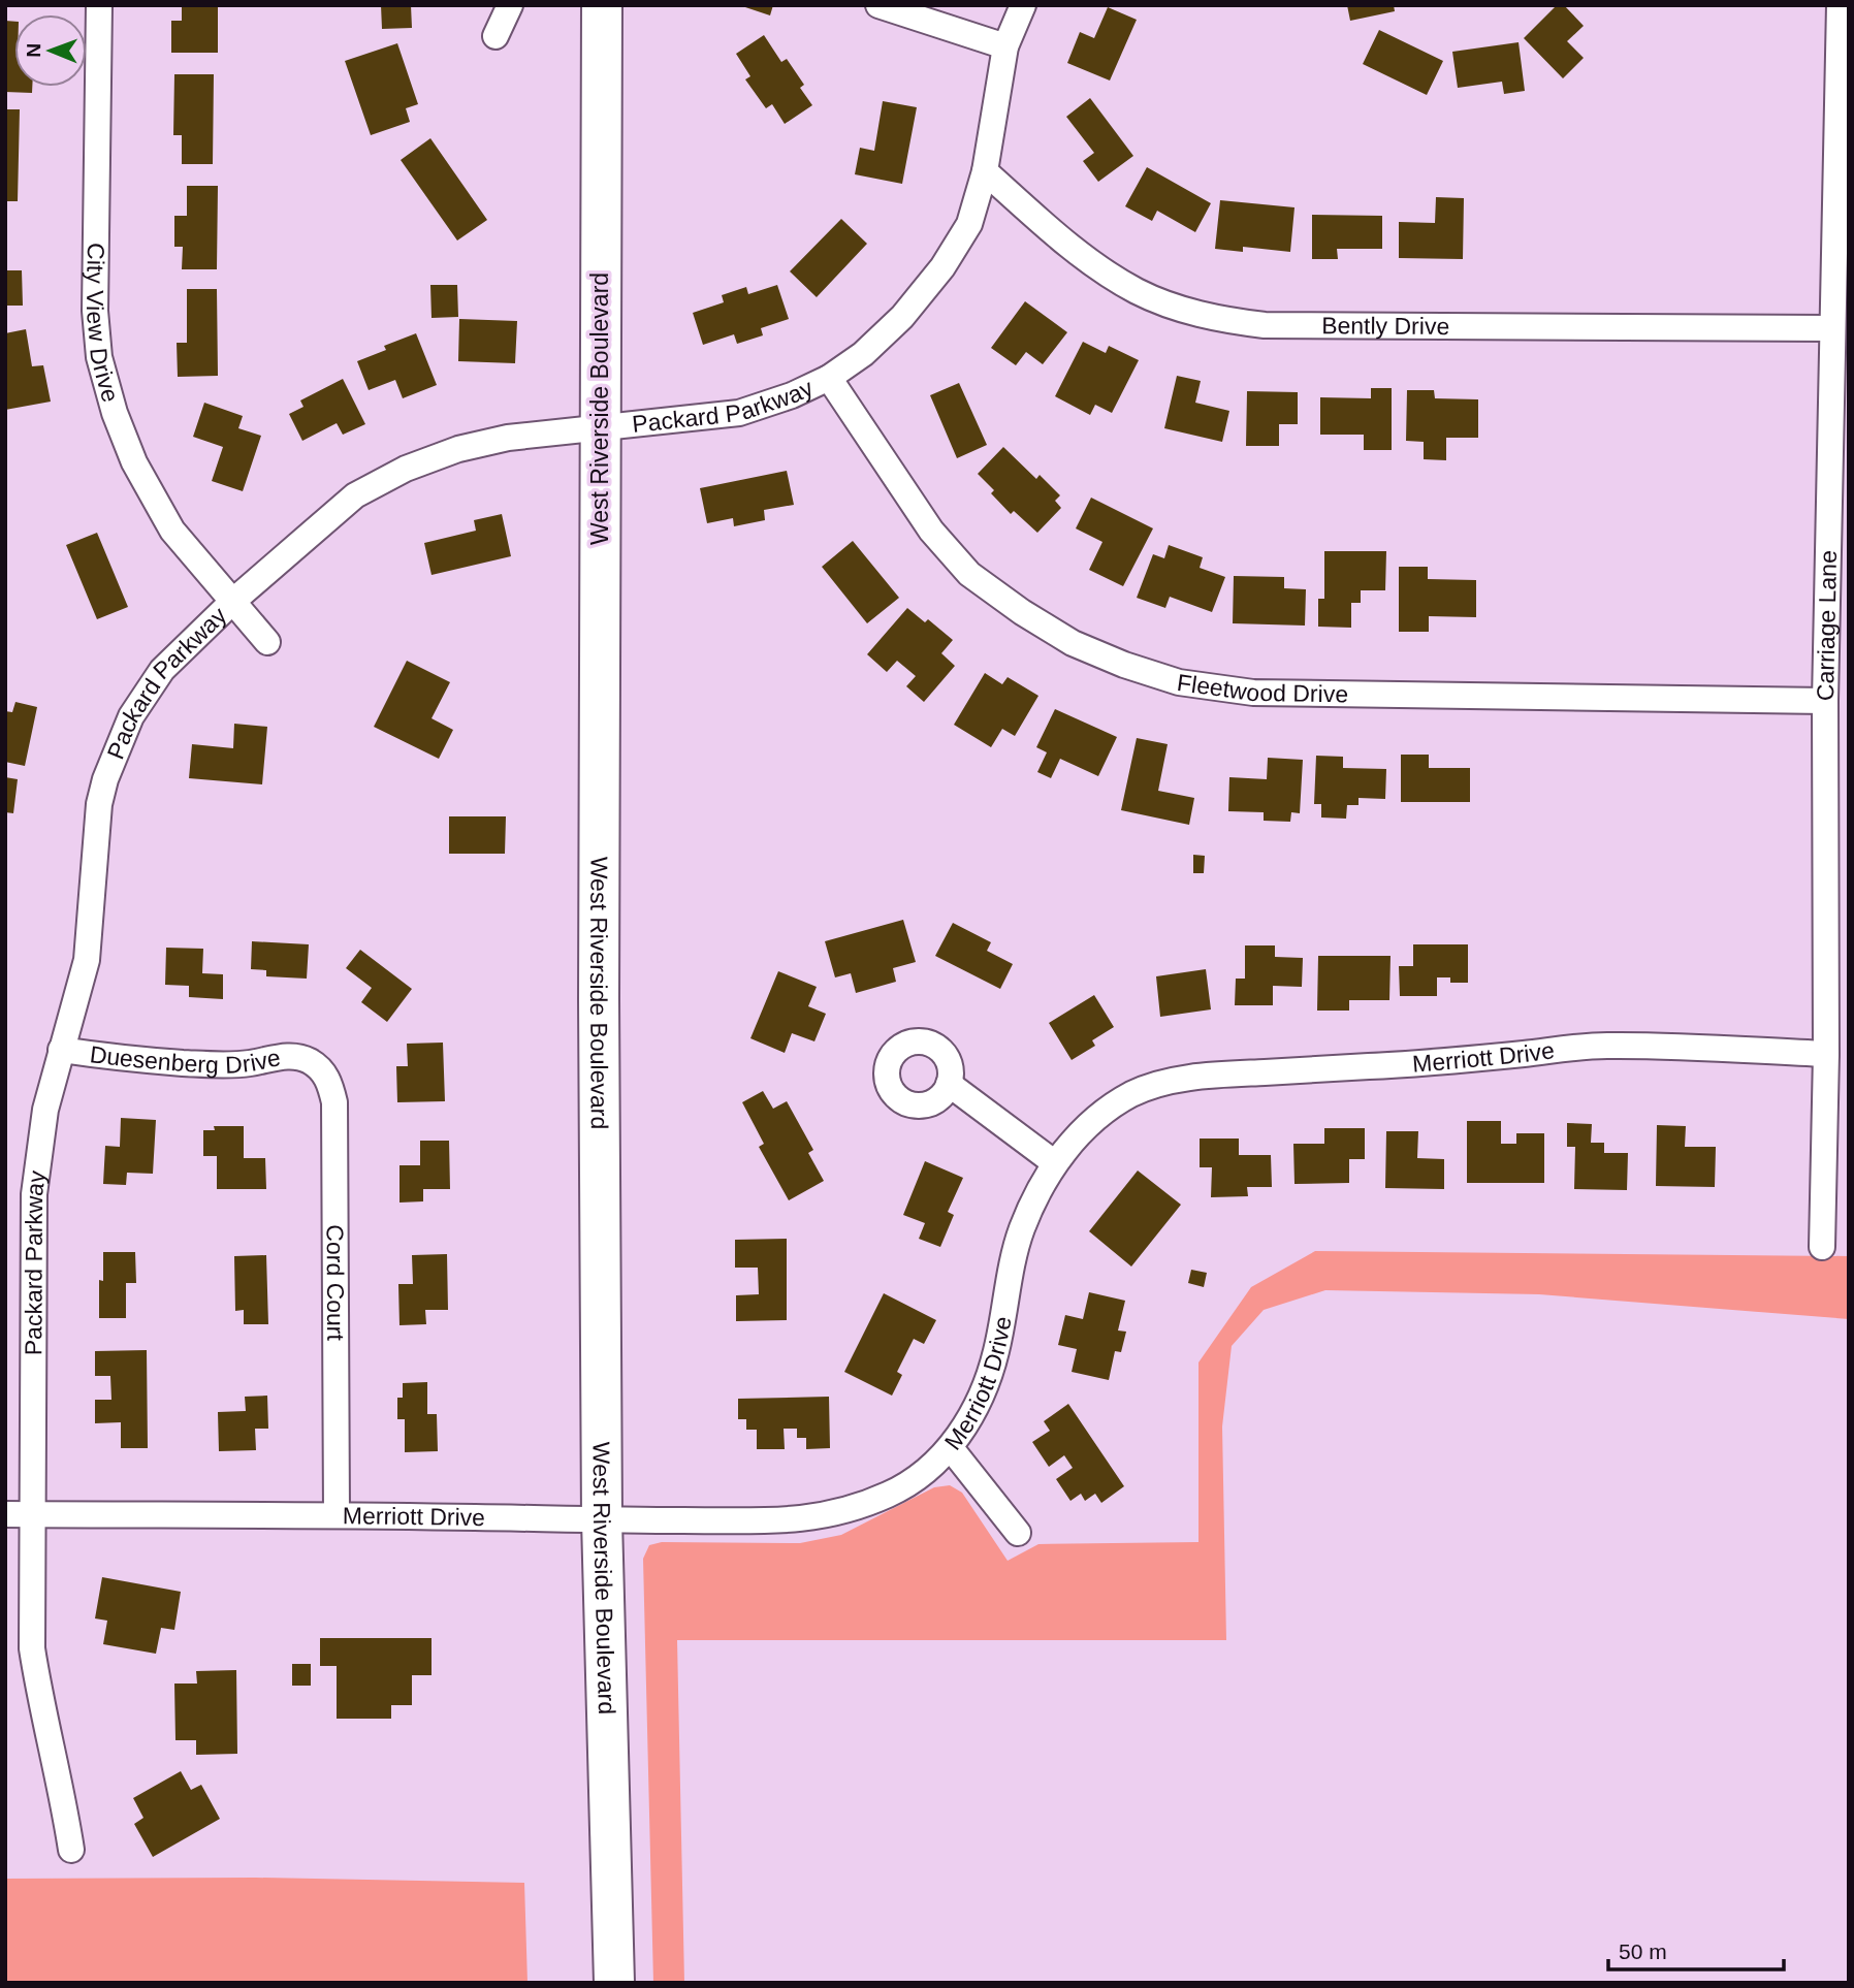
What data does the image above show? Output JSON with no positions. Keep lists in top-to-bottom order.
{
  "streets": {
    "main road": ["West Riverside Boulevard"],
    "street": [
      "City View Drive",
      "Bently Drive",
      "Packard Parkway",
      "Carriage Lane",
      "Fleetwood Drive",
      "Duesenberg Drive",
      "Merriott Drive",
      "Cord Court"
    ]
  },
  "crossings": [
    ["City View Drive", "Packard Parkway"],
    ["Bently Drive", "Packard Parkway"],
    ["Bently Drive", "Carriage Lane"],
    ["Packard Parkway", "West Riverside Boulevard"],
    ["Packard Parkway", "Fleetwood Drive"],
    ["Packard Parkway", "Duesenberg Drive"],
    ["Packard Parkway", "Merriott Drive"],
    ["West Riverside Boulevard", "Merriott Drive"],
    ["Carriage Lane", "Fleetwood Drive"],
    ["Carriage Lane", "Merriott Drive"],
    ["Duesenberg Drive", "Cord Court"],
    ["Merriott Drive", "Cord Court"]
  ],
  "scale_bar": "50 m",
  "north": "left"
}
